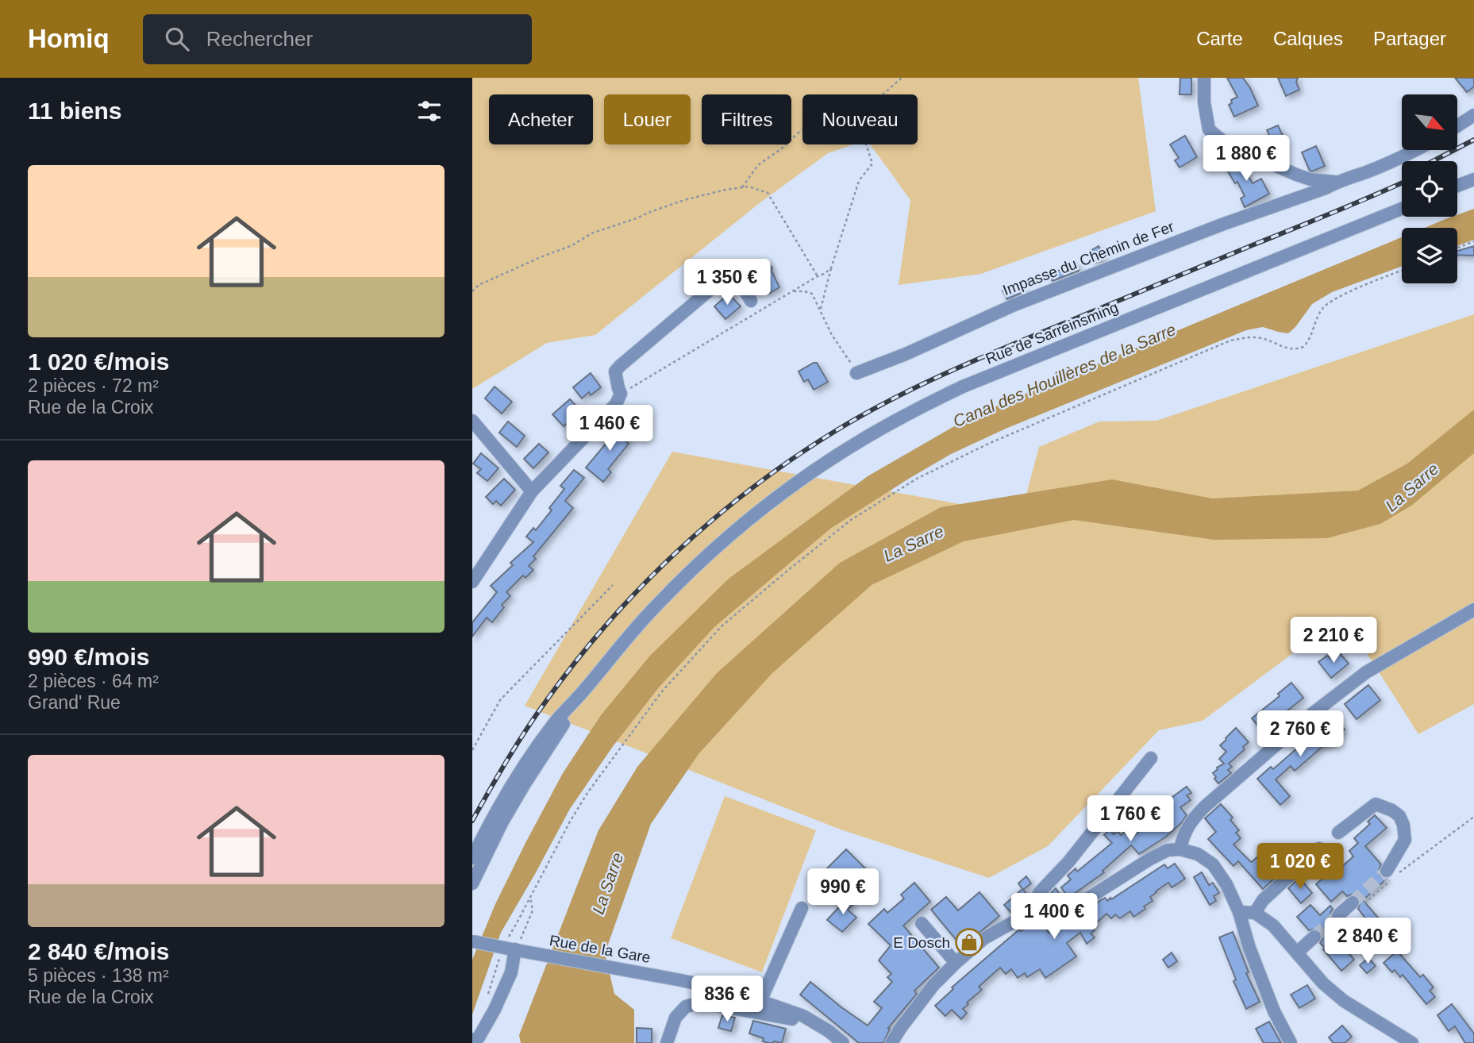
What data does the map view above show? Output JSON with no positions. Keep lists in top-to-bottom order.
{
  "streets": {
    "street": ["Impasse du Chemin de Fer", "Rue de Sarreinsming", "Rue de la Gare"]
  },
  "water": ["Canal des Houillères de la Sarre", "La Sarre"],
  "places": {
    "shop": ["E Dosch"]
  },
  "north": "bottom right",
  "page": {
    "header": "Homiq",
    "search": "Rechercher",
    "nav": ["Carte", "Calques", "Partager"],
    "heading": "11 biens",
    "chip": [
      "Acheter",
      "Louer",
      "Filtres",
      "Nouveau"
    ],
    "price": [
      "1 880 €",
      "1 350 €",
      "1 460 €",
      "2 210 €",
      "2 760 €",
      "1 760 €",
      "1 020 €",
      "990 €",
      "1 400 €",
      "2 840 €",
      "836 €"
    ],
    "list": [
      {
        "name": "1 020 €/mois",
        "note": "2 pièces · 72 m² · Rue de la Croix"
      },
      {
        "name": "990 €/mois",
        "note": "2 pièces · 64 m² · Grand' Rue"
      },
      {
        "name": "2 840 €/mois",
        "note": "5 pièces · 138 m² · Rue de la Croix"
      }
    ]
  }
}
